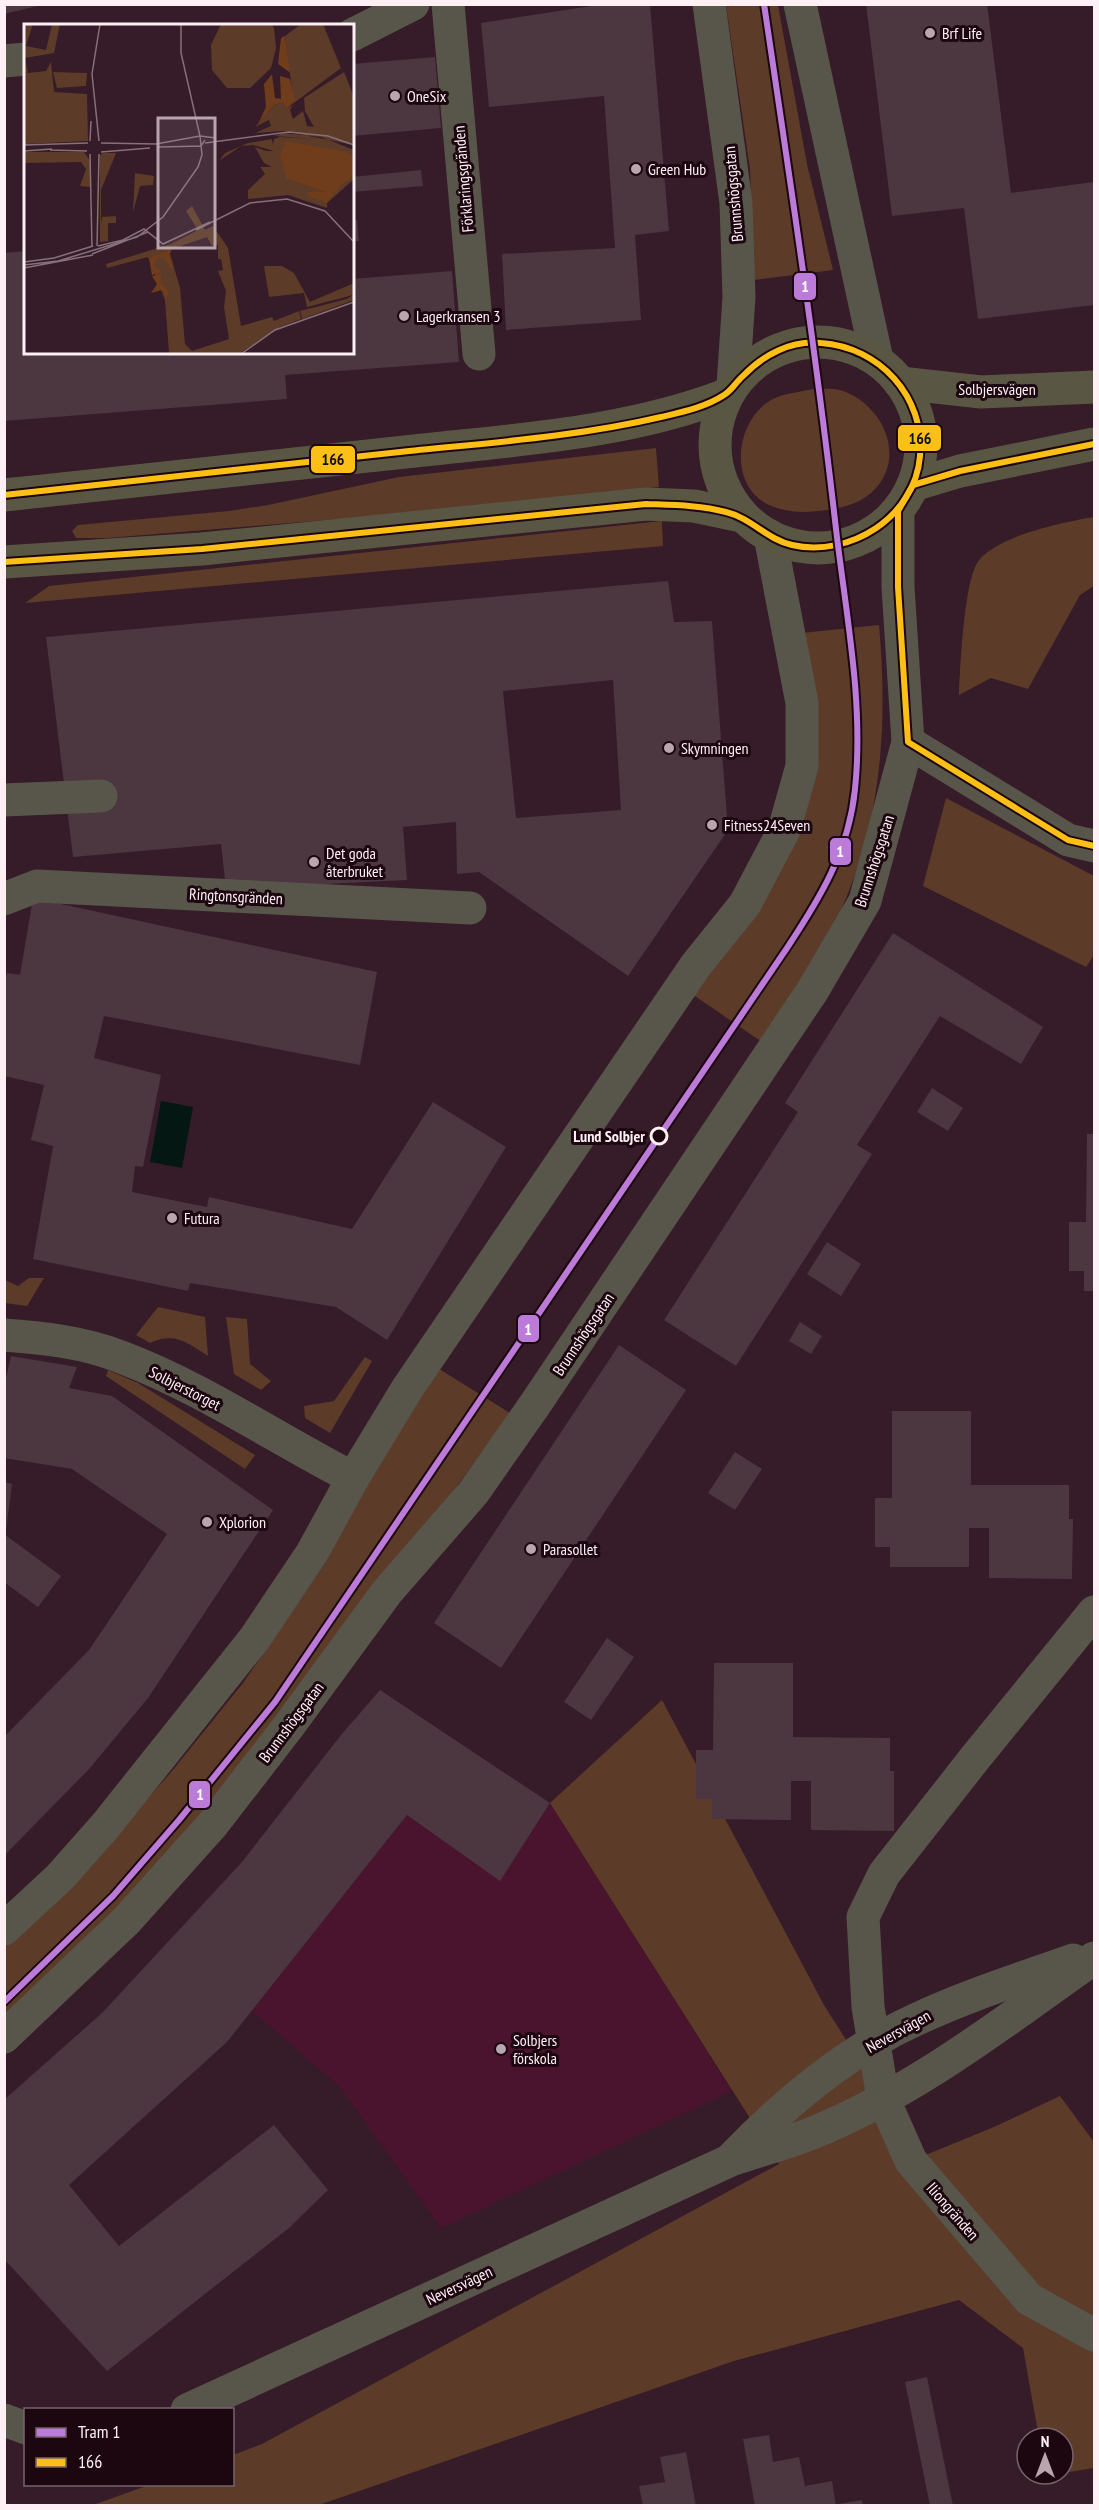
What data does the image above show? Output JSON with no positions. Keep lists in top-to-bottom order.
{
  "streets": {
    "main road": ["Solbjersvägen"],
    "street": [
      "Förklaringsgränden",
      "Brunnshögsgatan",
      "Ringtonsgränden",
      "Solbjerstorget",
      "Neversvägen",
      "Iliongränden"
    ]
  },
  "crossings": [
    ["Brunnshögsgatan", "Solbjersvägen"],
    ["Neversvägen", "Iliongränden"]
  ],
  "places": [
    "Brf Life",
    "OneSix",
    "Green Hub",
    "Lagerkransen 3",
    "Skymningen",
    "Fitness24Seven",
    "Det goda återbruket",
    "Lund Solbjer",
    "Futura",
    "Xplorion",
    "Parasollet",
    "Solbjers förskola"
  ],
  "lines": ["tram line 1", "transit line 166"],
  "legend": ["Tram 1", "166"],
  "north": "top"
}
